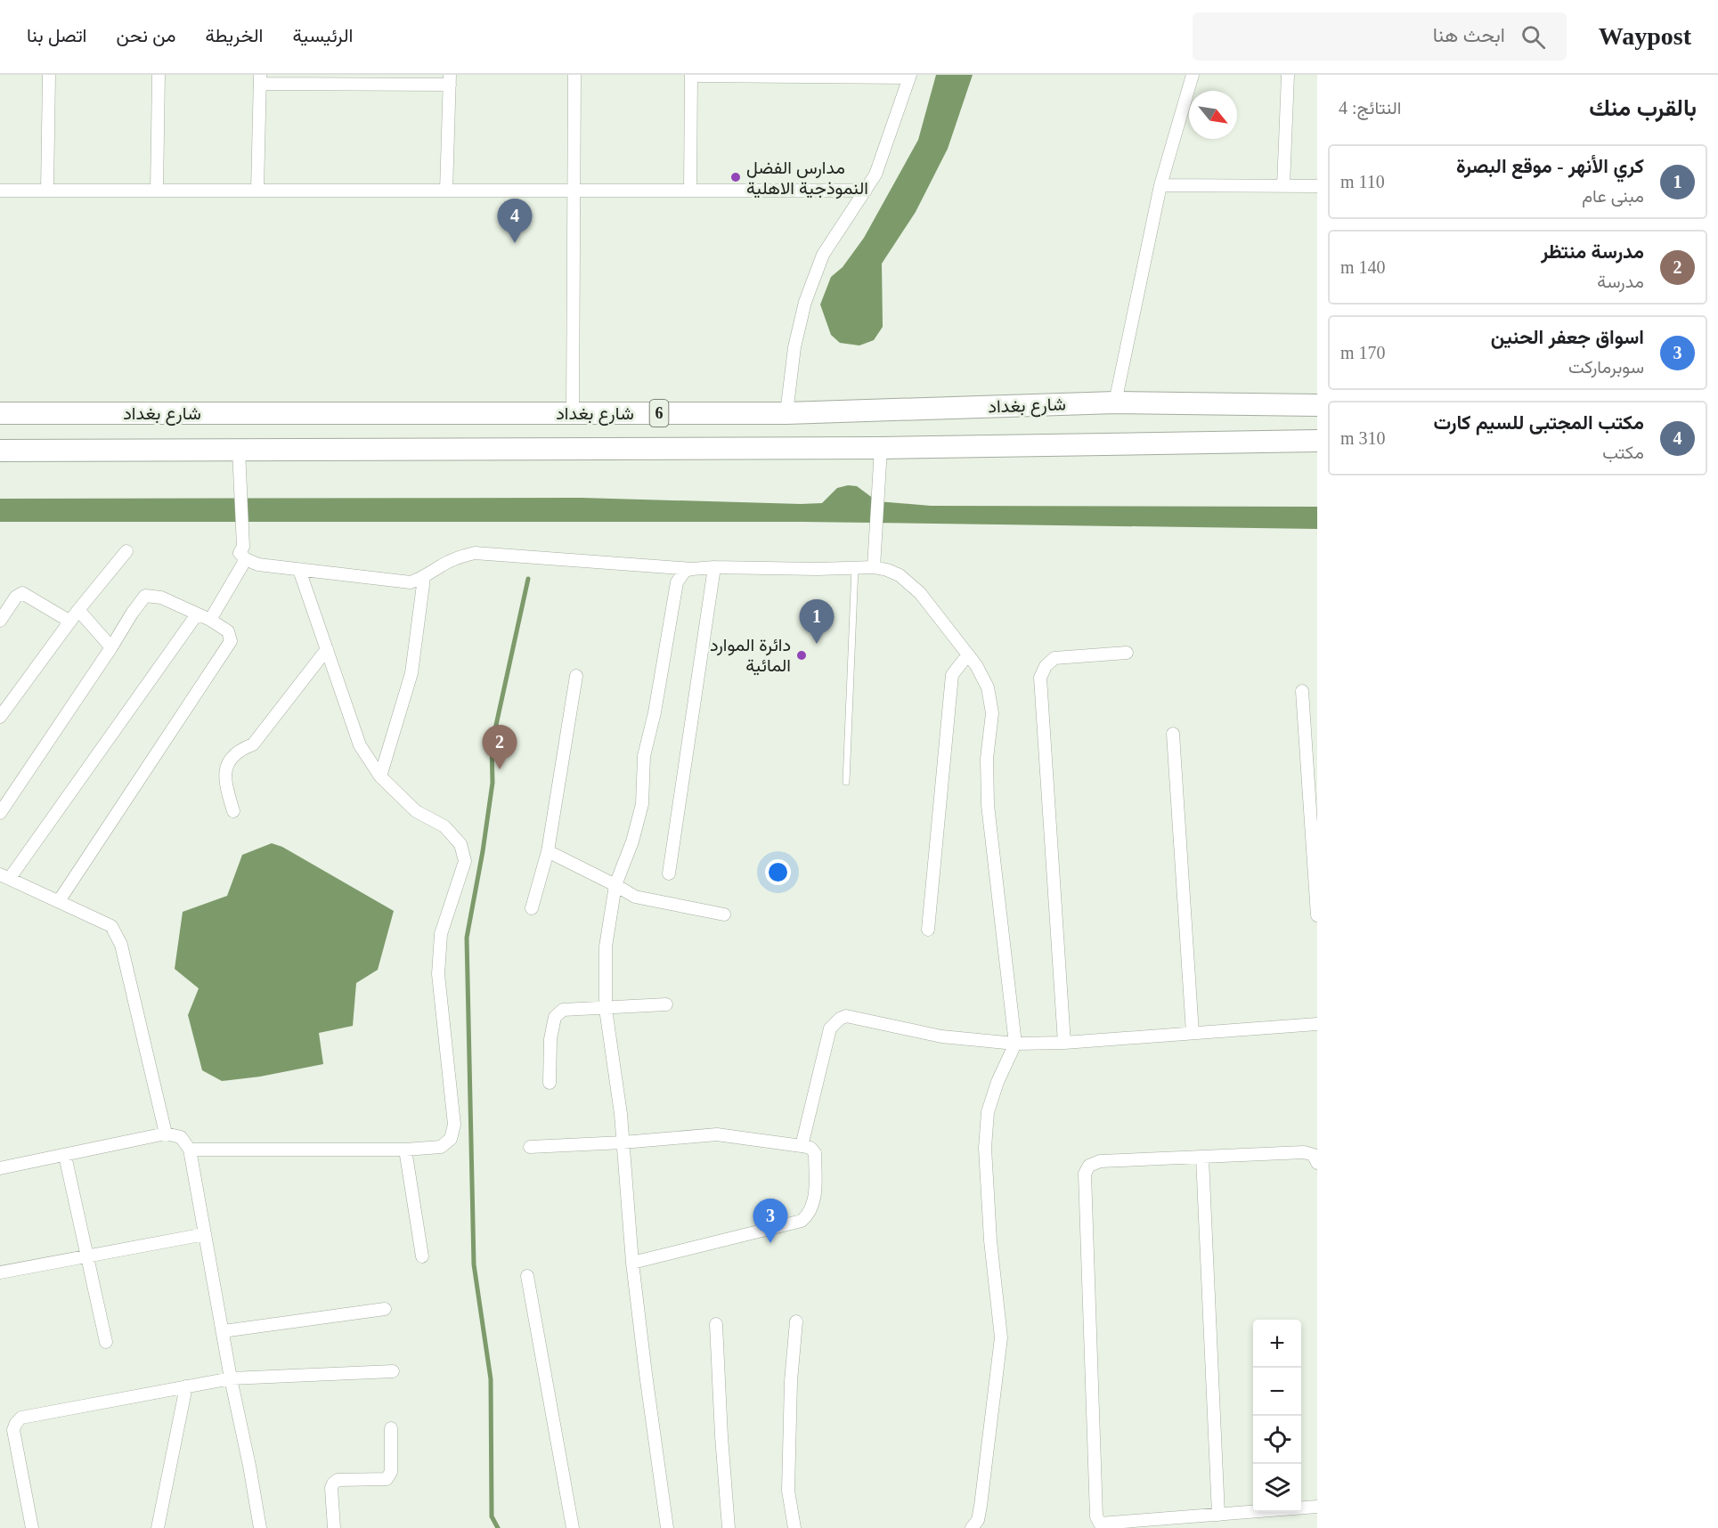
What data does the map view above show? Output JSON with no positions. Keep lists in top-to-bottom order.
{
  "streets": {
    "highway": ["شارع بغداد", "6"]
  },
  "places": ["مدارس الفضل النموذجية الاهلية", "دائرة الموارد المائية"],
  "north": "bottom right",
  "page": {
    "header": "Waypost",
    "search": "ابحث هنا",
    "nav": [
      "الرئيسية",
      "الخريطة",
      "من نحن",
      "اتصل بنا"
    ],
    "heading": ["بالقرب منك", "النتائج: 4"],
    "list": [
      {
        "mark": "1",
        "name": "كري الأنهر - موقع البصرة",
        "note": "مبنى عام",
        "value": "110 m"
      },
      {
        "mark": "2",
        "name": "مدرسة منتظر",
        "note": "مدرسة",
        "value": "140 m"
      },
      {
        "mark": "3",
        "name": "اسواق جعفر الحنين",
        "note": "سوبرماركت",
        "value": "170 m"
      },
      {
        "mark": "4",
        "name": "مكتب المجتبى للسيم كارت",
        "note": "مكتب",
        "value": "310 m"
      }
    ],
    "pins": [
      "4",
      "1",
      "2",
      "3"
    ],
    "map_buttons": ["+", "−"]
  }
}
